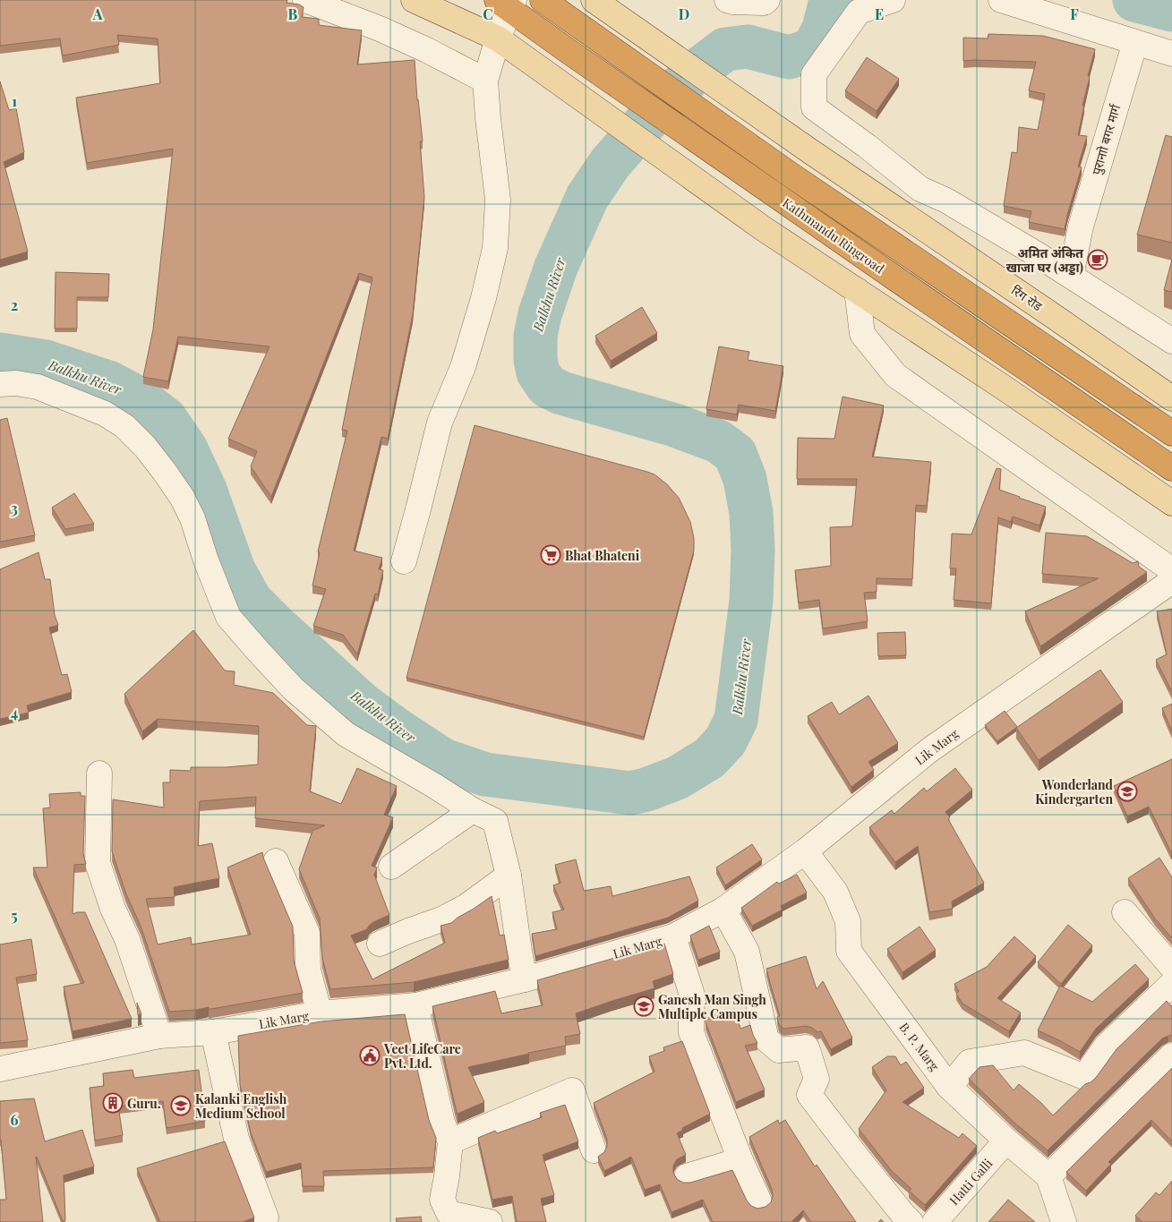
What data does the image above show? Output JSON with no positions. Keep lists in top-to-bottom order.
{
  "streets": {
    "highway": ["Kathmandu Ringroad"],
    "main road": ["रिंग रोड"],
    "street": [
      "पुरानाो बगर मार्ग",
      "Lik Marg",
      "B. P. Marg",
      "Hatti Galli"
    ]
  },
  "crossings": [
    ["Lik Marg", "B. P. Marg"],
    ["B. P. Marg", "Hatti Galli"]
  ],
  "water": ["Balkhu River"],
  "places": {
    "cafe": ["अमित अंकित खाजा घर (अड्डा)"],
    "supermarket": ["Bhat Bhateni"],
    "school or university": ["Wonderland Kindergarten", "Ganesh Man Singh Multiple Campus", "Kalanki English Medium School"],
    "public building": ["Veet LifeCare Pvt. Ltd."],
    "building": ["Guru."]
  },
  "grid": {
    "columns": [
      "A",
      "B",
      "C",
      "D",
      "E",
      "F"
    ],
    "rows": [
      "1",
      "2",
      "3",
      "4",
      "5",
      "6"
    ]
  }
}
